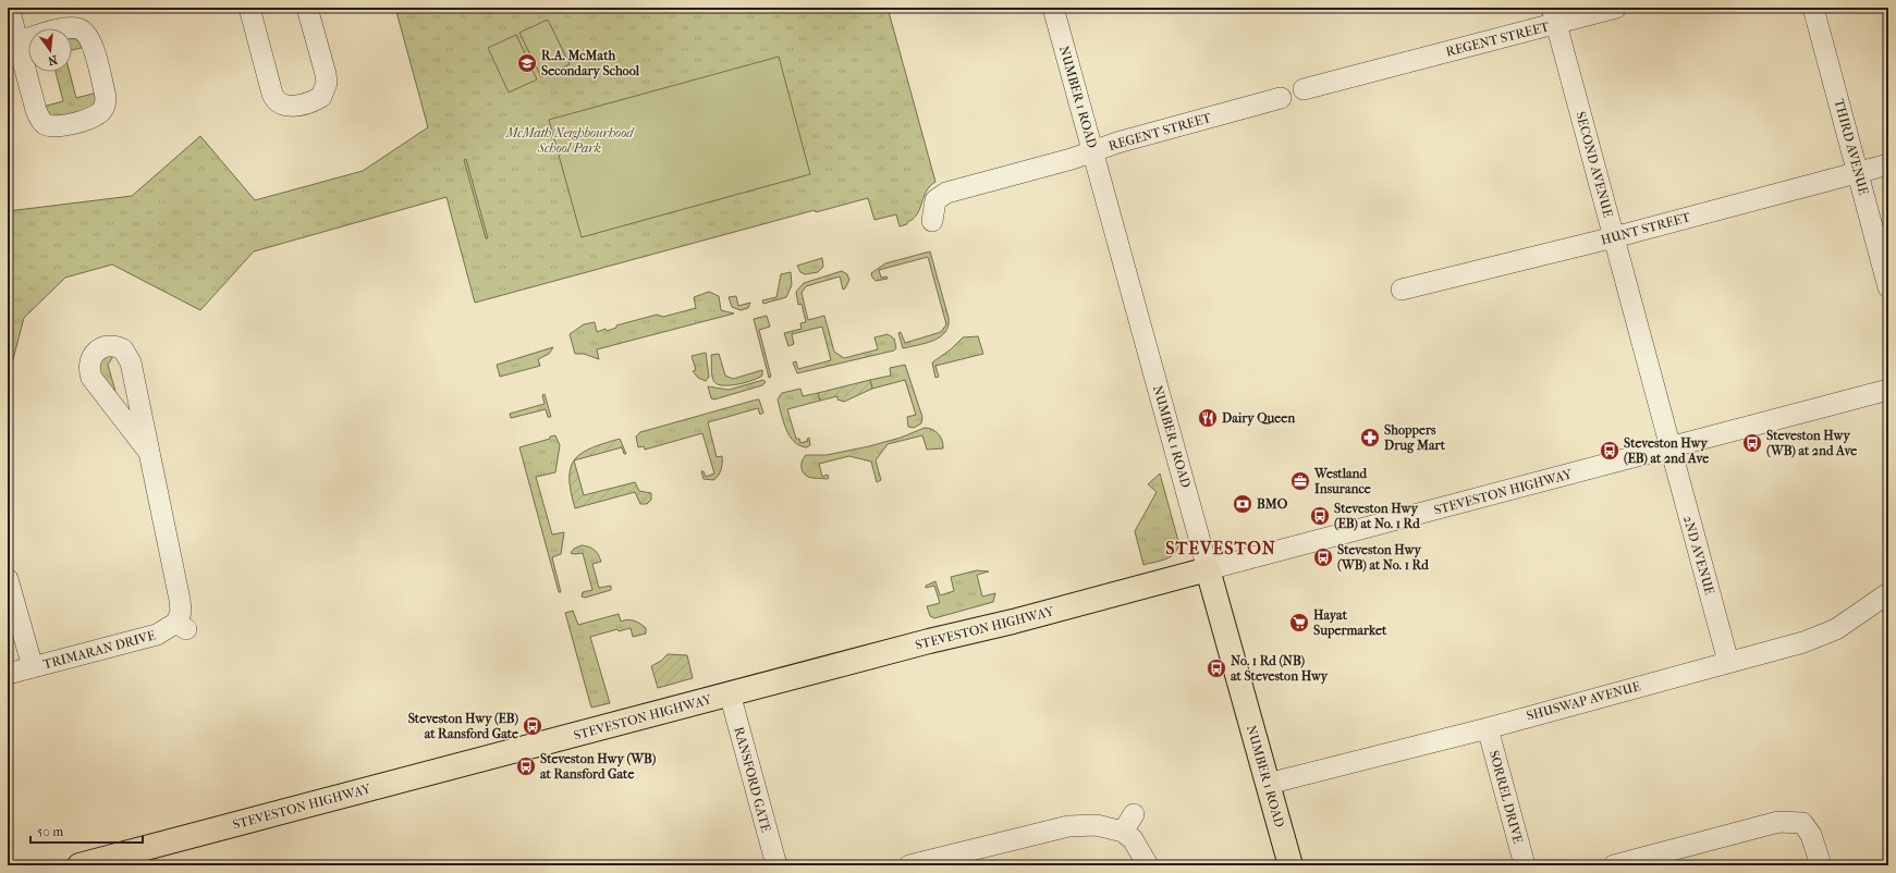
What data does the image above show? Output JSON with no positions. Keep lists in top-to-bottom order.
{
  "streets": {
    "main road": ["NUMBER 1 ROAD", "STEVESTON HIGHWAY"],
    "street": [
      "REGENT STREET",
      "THIRD AVENUE",
      "SECOND AVENUE",
      "HUNT STREET",
      "2ND AVENUE",
      "TRIMARAN DRIVE",
      "SHUSWAP AVENUE",
      "RANSFORD GATE",
      "SORREL DRIVE"
    ]
  },
  "crossings": [
    ["REGENT STREET", "NUMBER 1 ROAD"],
    ["REGENT STREET", "SECOND AVENUE"],
    ["NUMBER 1 ROAD", "STEVESTON HIGHWAY"],
    ["NUMBER 1 ROAD", "SHUSWAP AVENUE"],
    ["THIRD AVENUE", "HUNT STREET"],
    ["SECOND AVENUE", "HUNT STREET"],
    ["SECOND AVENUE", "STEVESTON HIGHWAY"],
    ["SECOND AVENUE", "2ND AVENUE"],
    ["STEVESTON HIGHWAY", "2ND AVENUE"],
    ["STEVESTON HIGHWAY", "RANSFORD GATE"],
    ["2ND AVENUE", "SHUSWAP AVENUE"],
    ["SHUSWAP AVENUE", "SORREL DRIVE"]
  ],
  "districts": ["STEVESTON"],
  "parks": ["McMath Neighbourhood School Park"],
  "places": {
    "school or university": ["R.A. McMath Secondary School"],
    "restaurant": ["Dairy Queen"],
    "pharmacy": ["Shoppers Drug Mart"],
    "bus stop": [
      "Steveston Hwy (WB) at 2nd Ave",
      "Steveston Hwy (EB) at 2nd Ave",
      "Steveston Hwy (EB) at No. 1 Rd",
      "Steveston Hwy (WB) at No. 1 Rd",
      "No. 1 Rd (NB) at Steveston Hwy",
      "Steveston Hwy (EB) at Ransford Gate",
      "Steveston Hwy (WB) at Ransford Gate"
    ],
    "office": ["Westland Insurance"],
    "bank": ["BMO"],
    "supermarket": ["Hayat Supermarket"]
  },
  "scale_bar": "50 m",
  "north": "bottom"
}
